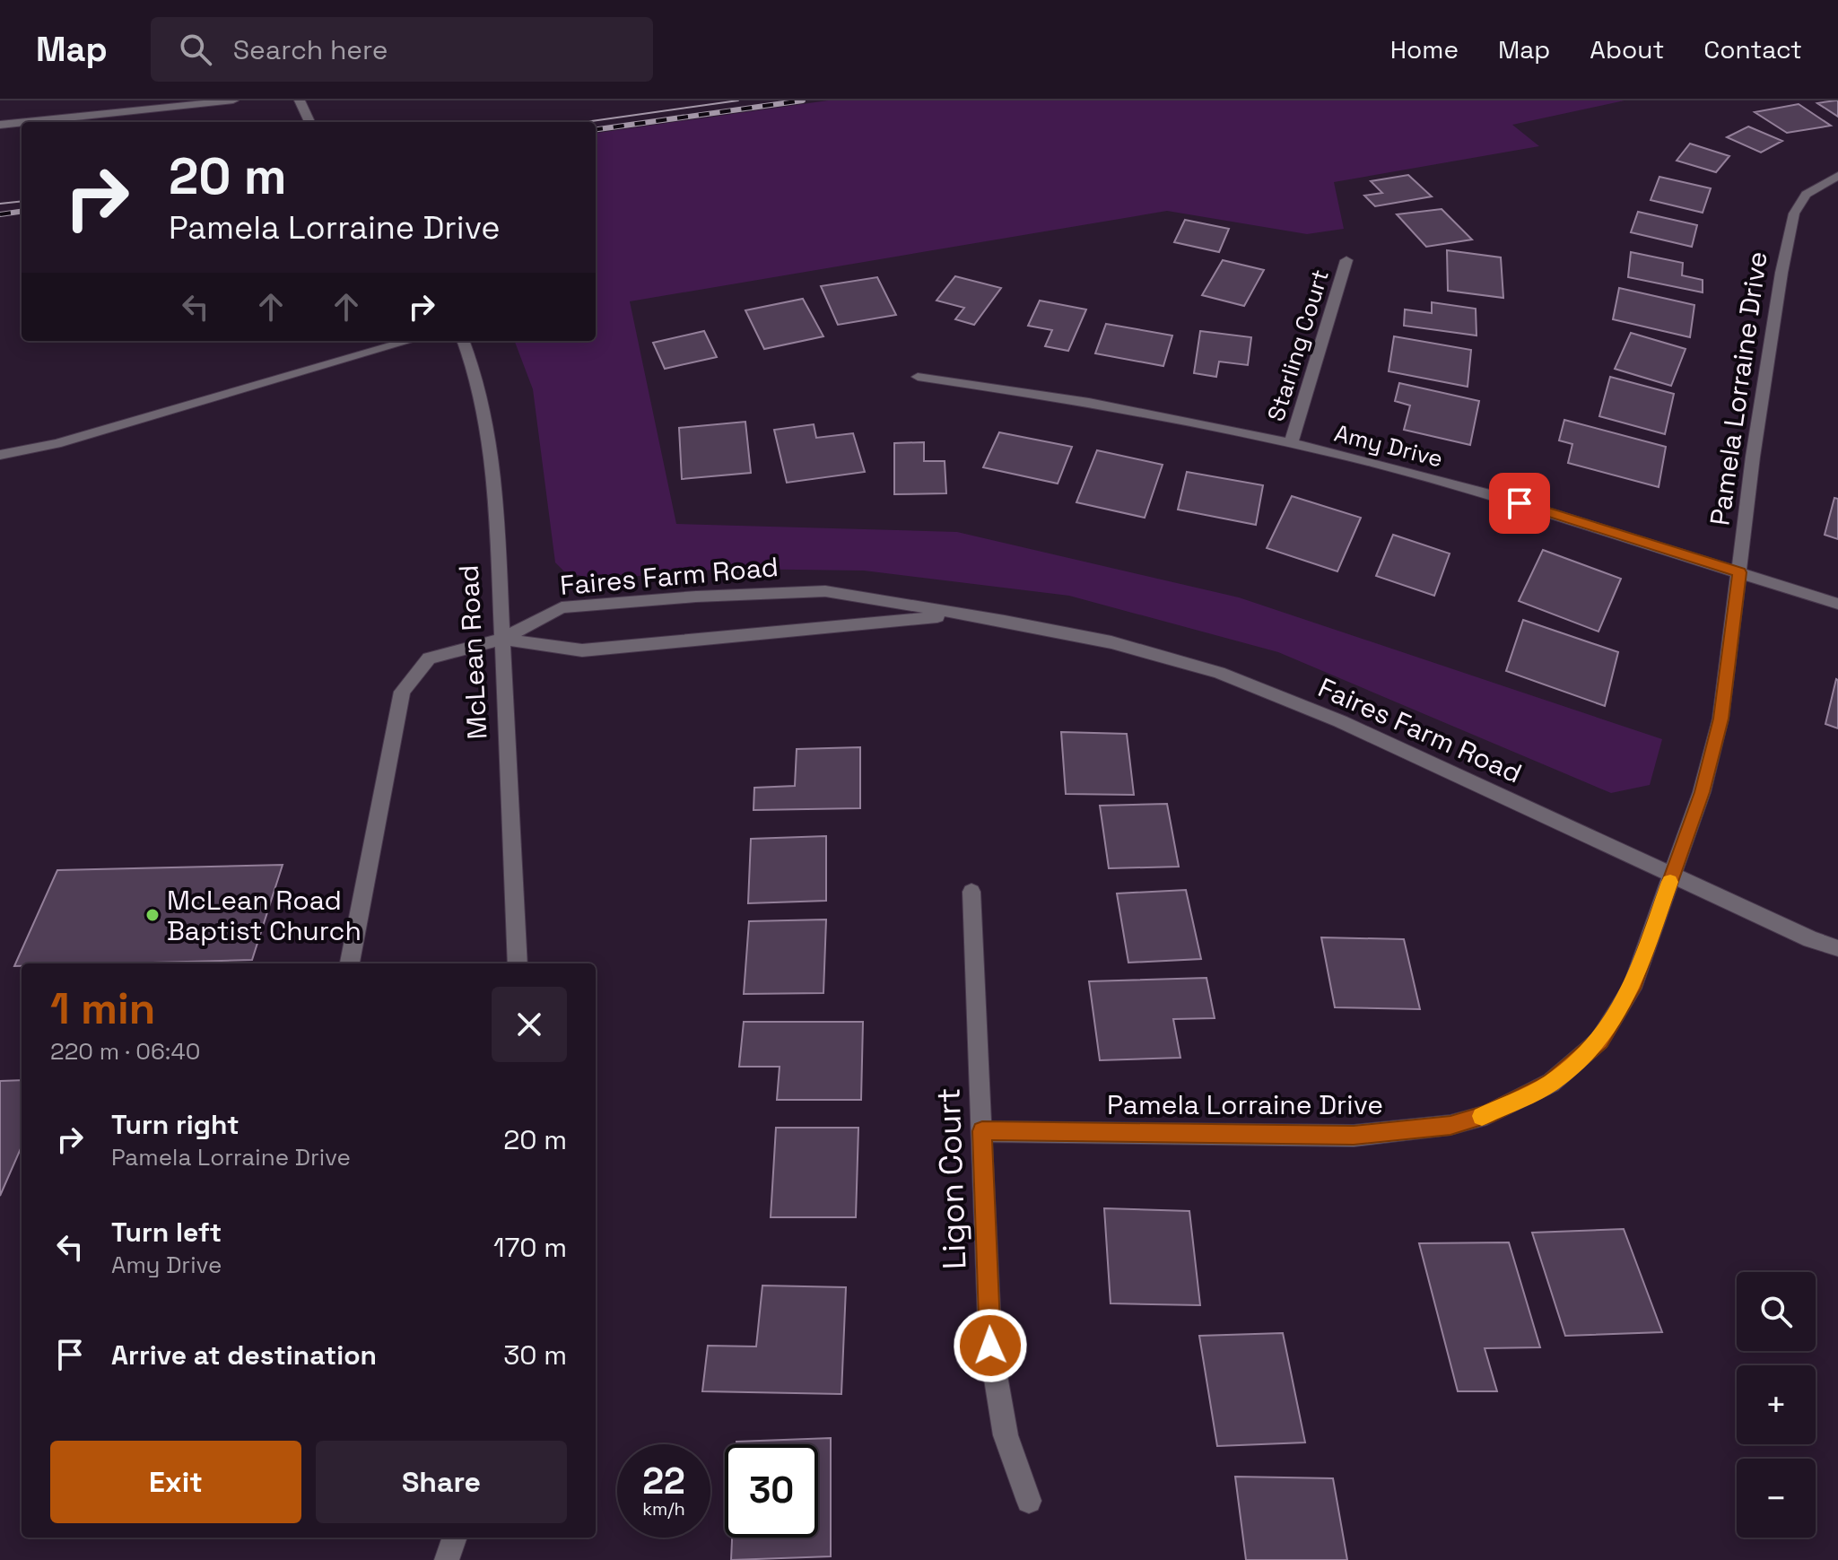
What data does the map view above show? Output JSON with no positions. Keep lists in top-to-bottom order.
{
  "streets": {
    "street": [
      "Starling Court",
      "Pamela Lorraine Drive",
      "Amy Drive",
      "Faires Farm Road",
      "McLean Road",
      "Ligon Court"
    ]
  },
  "crossings": [
    ["Starling Court", "Amy Drive"],
    ["Pamela Lorraine Drive", "Amy Drive"],
    ["Pamela Lorraine Drive", "Faires Farm Road"],
    ["Pamela Lorraine Drive", "Ligon Court"],
    ["Faires Farm Road", "McLean Road"]
  ],
  "places": ["McLean Road Baptist Church"],
  "page": {
    "header": "Map",
    "search": "Search here",
    "nav": [
      "Home",
      "Map",
      "About",
      "Contact"
    ],
    "turn": ["20 m", "Pamela Lorraine Drive"],
    "heading": ["1 min", "220 m · 06:40"],
    "list": [
      {
        "name": "Turn right",
        "note": "Pamela Lorraine Drive",
        "value": "20 m"
      },
      {
        "name": "Turn left",
        "note": "Amy Drive",
        "value": "170 m"
      },
      {
        "name": "Arrive at destination",
        "value": "30 m"
      }
    ],
    "map_buttons": ["+", "−"],
    "buttons": ["Exit", "Share"],
    "speed": "22 km/h",
    "limit": "30"
  }
}
